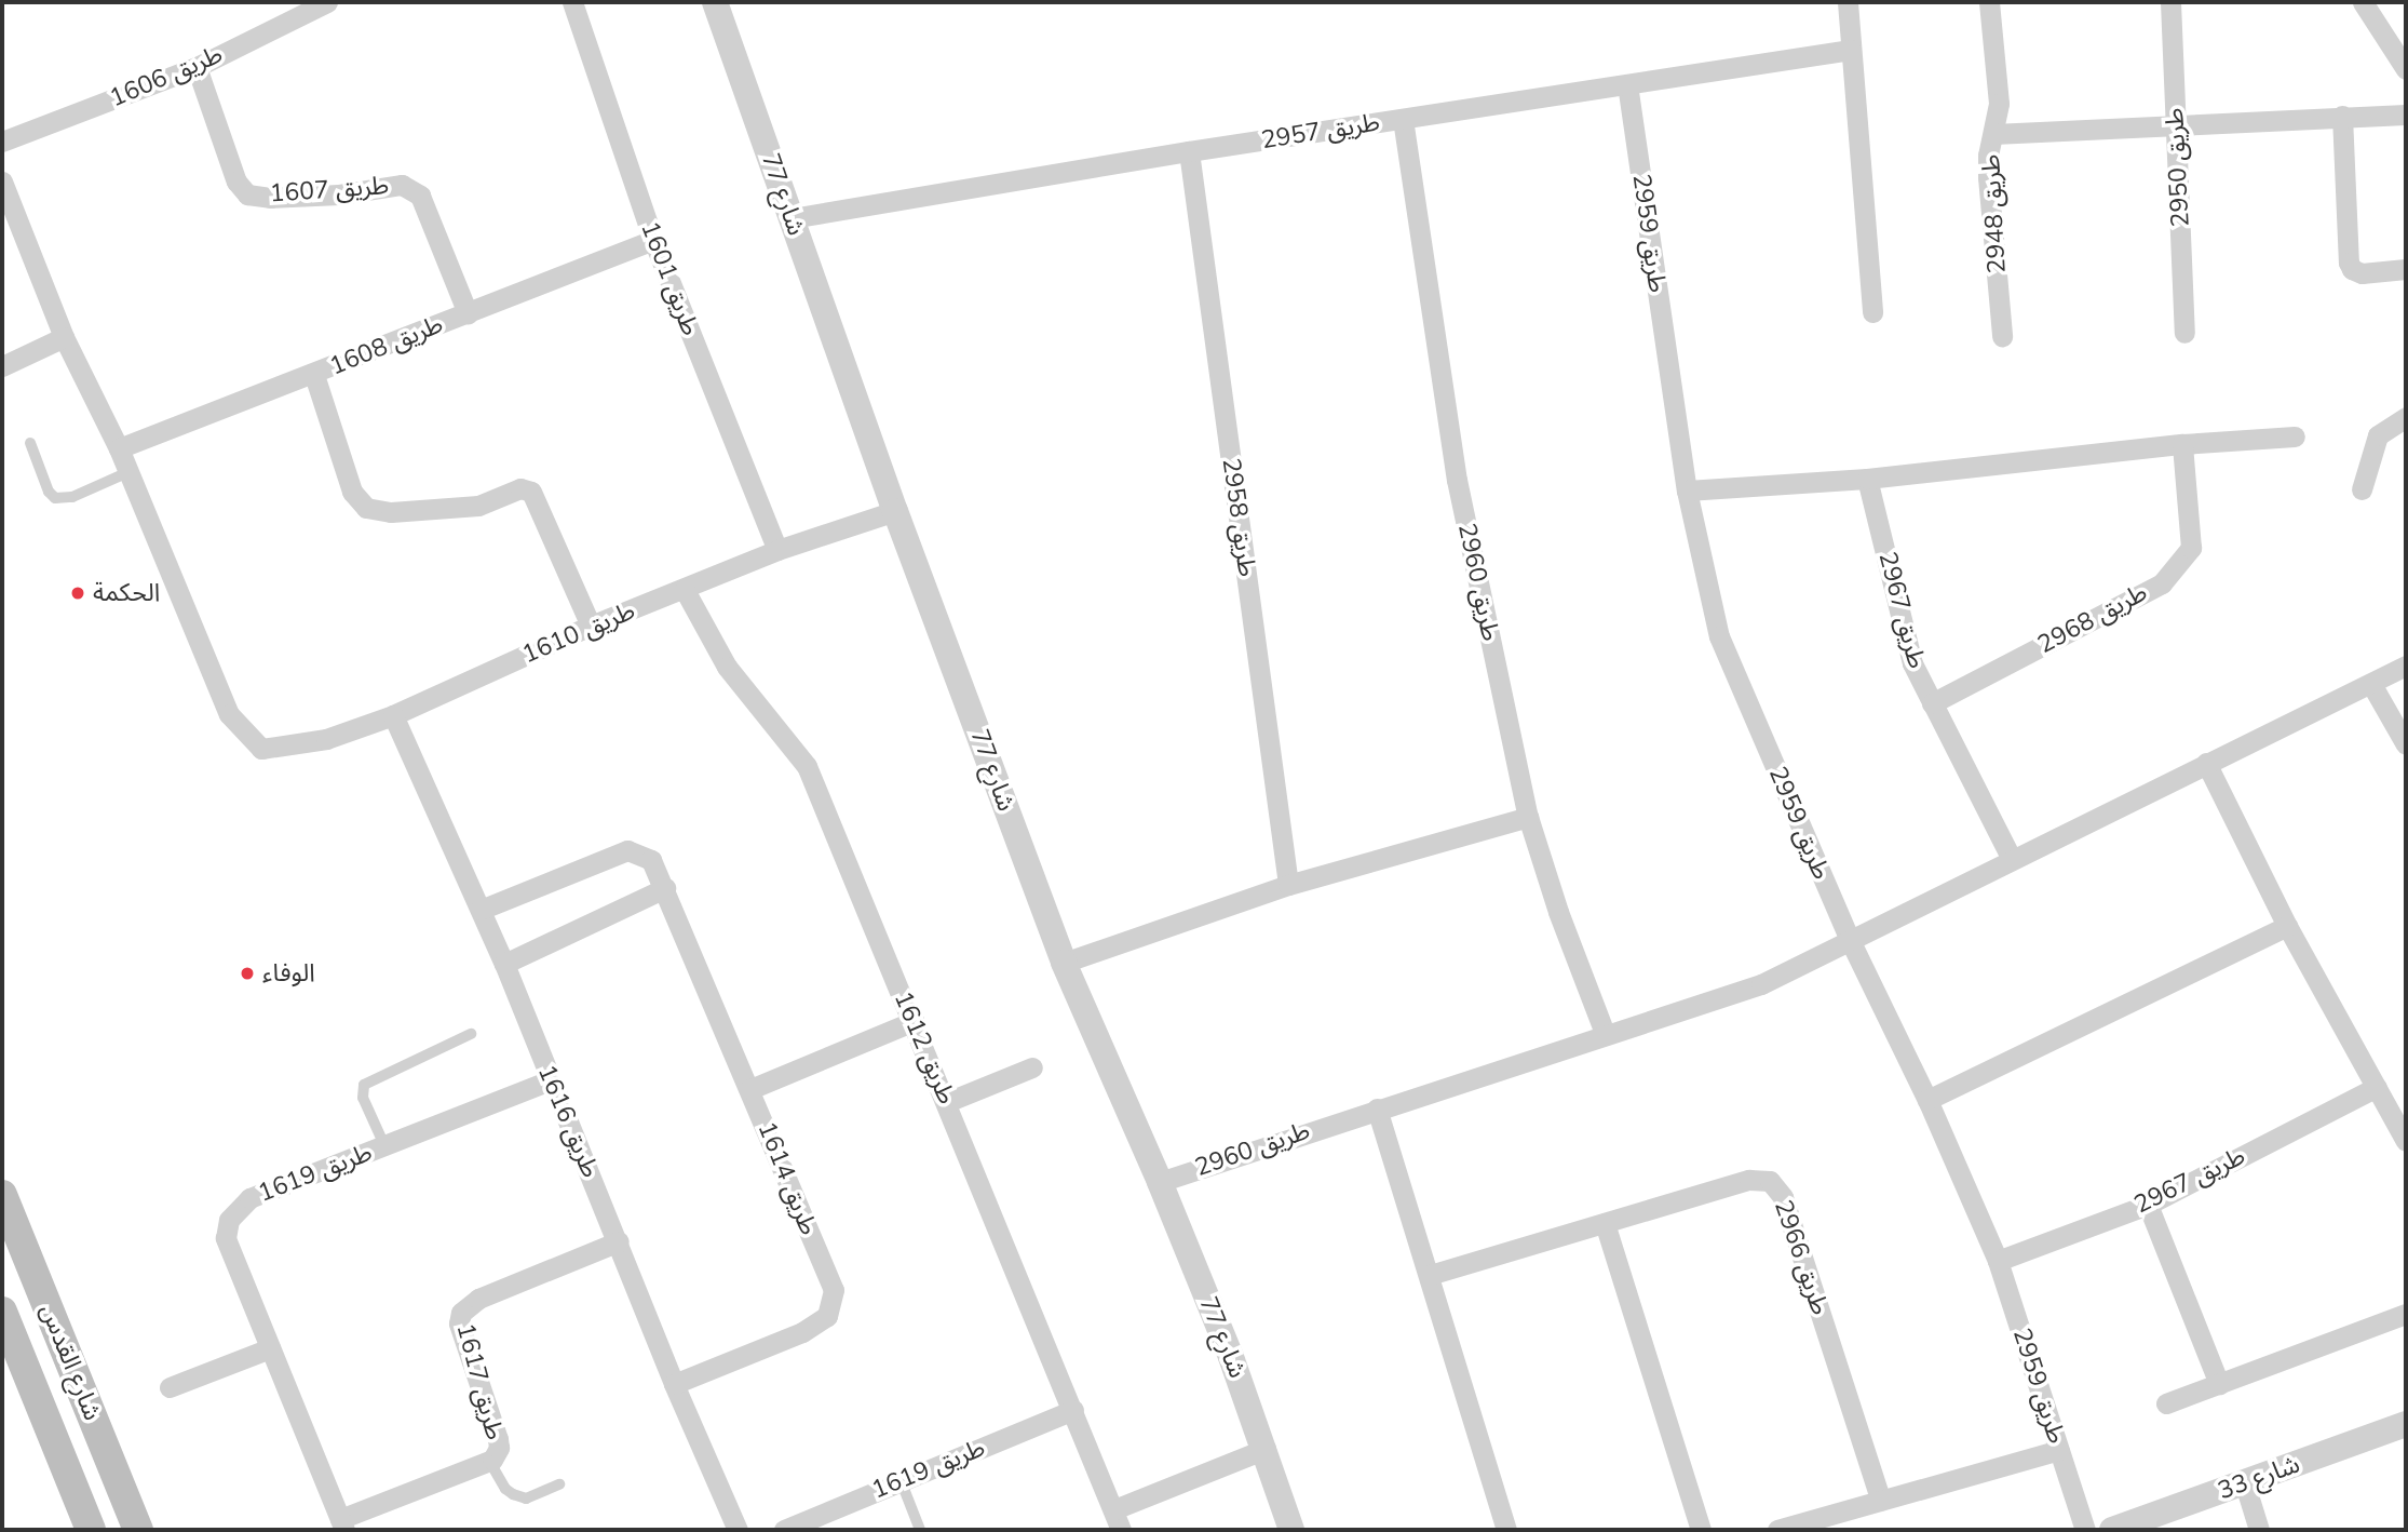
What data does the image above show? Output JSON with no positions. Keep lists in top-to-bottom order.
{
  "streets": {
    "main road": ["شارع القدس"],
    "street": [
      "طريق 1606",
      "طريق 2957",
      "طريق 2950",
      "طريق 1607",
      "شارع 77",
      "طريق 2948",
      "طريق 2959",
      "طريق 1601",
      "طريق 1608",
      "طريق 2958",
      "طريق 2960",
      "طريق 2967",
      "طريق 2968",
      "طريق 1610",
      "طريق 1612",
      "طريق 1616",
      "طريق 1619",
      "طريق 1614",
      "طريق 2966",
      "طريق 1617",
      "شارع 33"
    ]
  },
  "crossings": [
    ["طريق 1606", "طريق 1607"],
    ["طريق 2957", "شارع 77"],
    ["طريق 2957", "طريق 2959"],
    ["طريق 2957", "طريق 2958"],
    ["طريق 2957", "طريق 2960"],
    ["طريق 1607", "طريق 1608"],
    ["شارع 77", "طريق 2960"],
    ["شارع 77", "طريق 1610"],
    ["طريق 2959", "طريق 2960"],
    ["طريق 2959", "طريق 2967"],
    ["طريق 1601", "طريق 1608"],
    ["طريق 1601", "طريق 1610"],
    ["طريق 2967", "طريق 2968"],
    ["طريق 1610", "طريق 1612"],
    ["طريق 1610", "طريق 1616"],
    ["طريق 1612", "طريق 1619"],
    ["طريق 1616", "طريق 1619"],
    ["طريق 1616", "طريق 1614"],
    ["طريق 1616", "طريق 1617"],
    ["طريق 1619", "طريق 1617"]
  ],
  "places": ["الحكمة", "الوفاء"]
}
